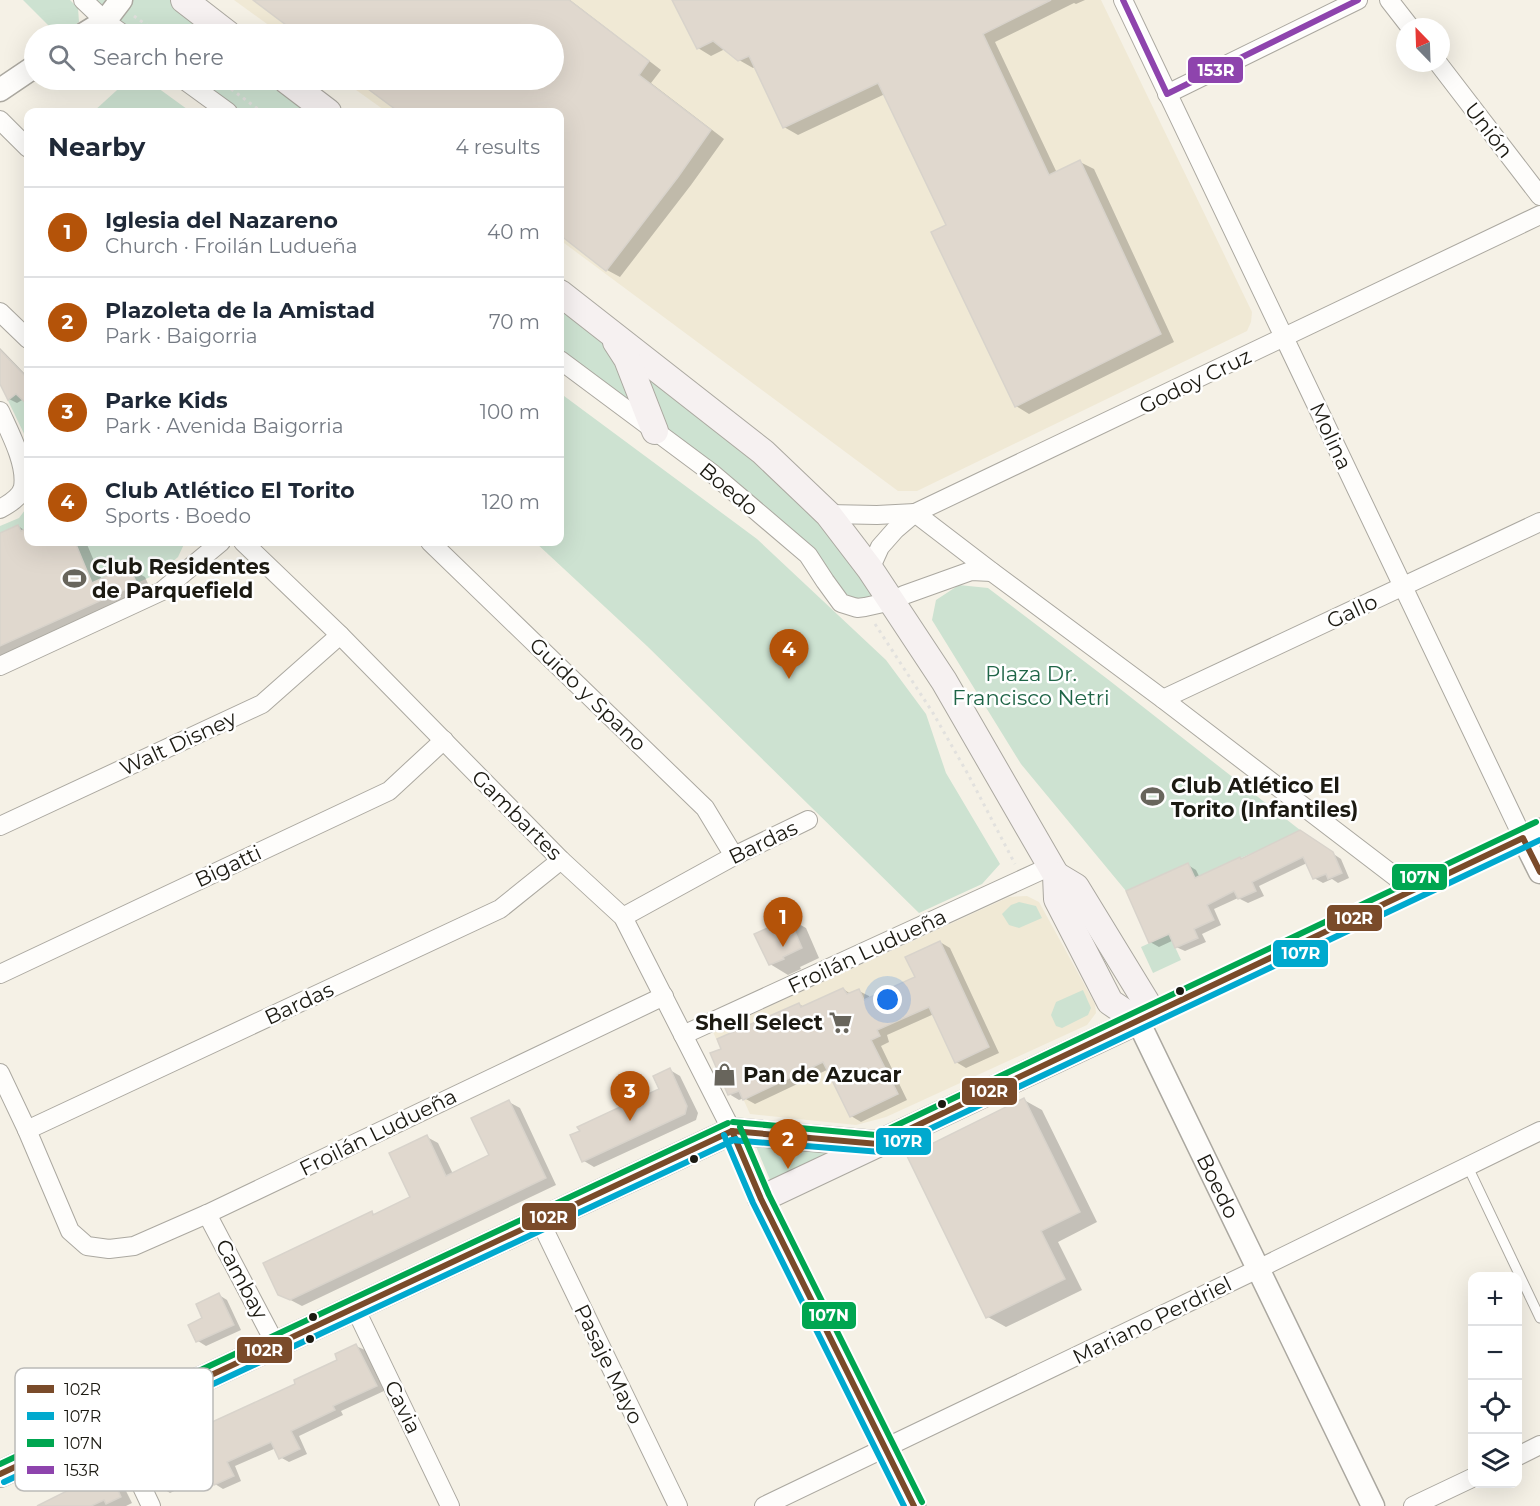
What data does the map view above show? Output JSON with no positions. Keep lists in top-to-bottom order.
{
  "streets": {
    "main road": ["Boedo"],
    "street": [
      "Unión",
      "Godoy Cruz",
      "Molina",
      "Gallo",
      "Guido y Spano",
      "Walt Disney",
      "Gambartes",
      "Bardas",
      "Bigatti",
      "Froilán Ludueña",
      "Cambay",
      "Mariano Perdriel",
      "Pasaje Mayo",
      "Cavia"
    ]
  },
  "crossings": [
    ["Godoy Cruz", "Molina"],
    ["Godoy Cruz", "Boedo"],
    ["Molina", "Gallo"],
    ["Boedo", "Froilán Ludueña"],
    ["Boedo", "Mariano Perdriel"],
    ["Guido y Spano", "Bardas"],
    ["Walt Disney", "Gambartes"],
    ["Gambartes", "Bardas"],
    ["Gambartes", "Bigatti"],
    ["Gambartes", "Froilán Ludueña"],
    ["Bardas", "Froilán Ludueña"],
    ["Froilán Ludueña", "Cambay"]
  ],
  "parks": ["Plaza Dr. Francisco Netri"],
  "places": {
    "sports": ["Club Residentes de Parquefield", "Club Atlético El Torito (Infantiles)"],
    "supermarket": ["Shell Select"],
    "shop": ["Pan de Azucar"]
  },
  "lines": [
    "transit line 153R",
    "transit line 107N",
    "transit line 102R",
    "transit line 107R"
  ],
  "legend": [
    "102R",
    "107R",
    "107N",
    "153R"
  ],
  "north": "top left",
  "page": {
    "search": "Search here",
    "heading": ["Nearby", "4 results"],
    "list": [
      {
        "mark": "1",
        "name": "Iglesia del Nazareno",
        "note": "Church · Froilán Ludueña",
        "value": "40 m"
      },
      {
        "mark": "2",
        "name": "Plazoleta de la Amistad",
        "note": "Park · Baigorria",
        "value": "70 m"
      },
      {
        "mark": "3",
        "name": "Parke Kids",
        "note": "Park · Avenida Baigorria",
        "value": "100 m"
      },
      {
        "mark": "4",
        "name": "Club Atlético El Torito",
        "note": "Sports · Boedo",
        "value": "120 m"
      }
    ],
    "pins": [
      "4",
      "1",
      "3",
      "2"
    ],
    "map_buttons": ["+", "−"]
  }
}
